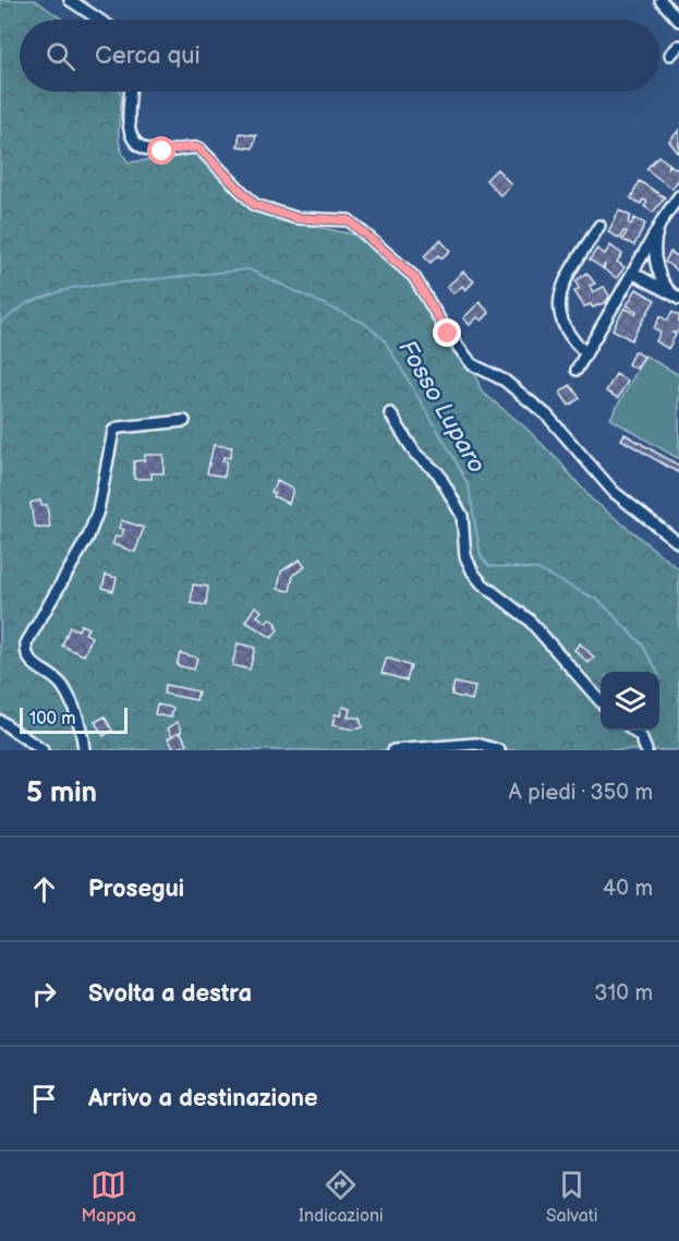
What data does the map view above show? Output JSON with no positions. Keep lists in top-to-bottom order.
{
  "water": ["Fosso Luparo"],
  "scale_bar": "100 m",
  "page": {
    "search": "Cerca qui",
    "scale": "100 m",
    "heading": ["5 min", "A piedi · 350 m"],
    "list": [
      ["Prosegui", "40 m"],
      ["Svolta a destra", "310 m"],
      "Arrivo a destinazione"
    ],
    "nav": ["Mappa", "Indicazioni", "Salvati"]
  }
}
